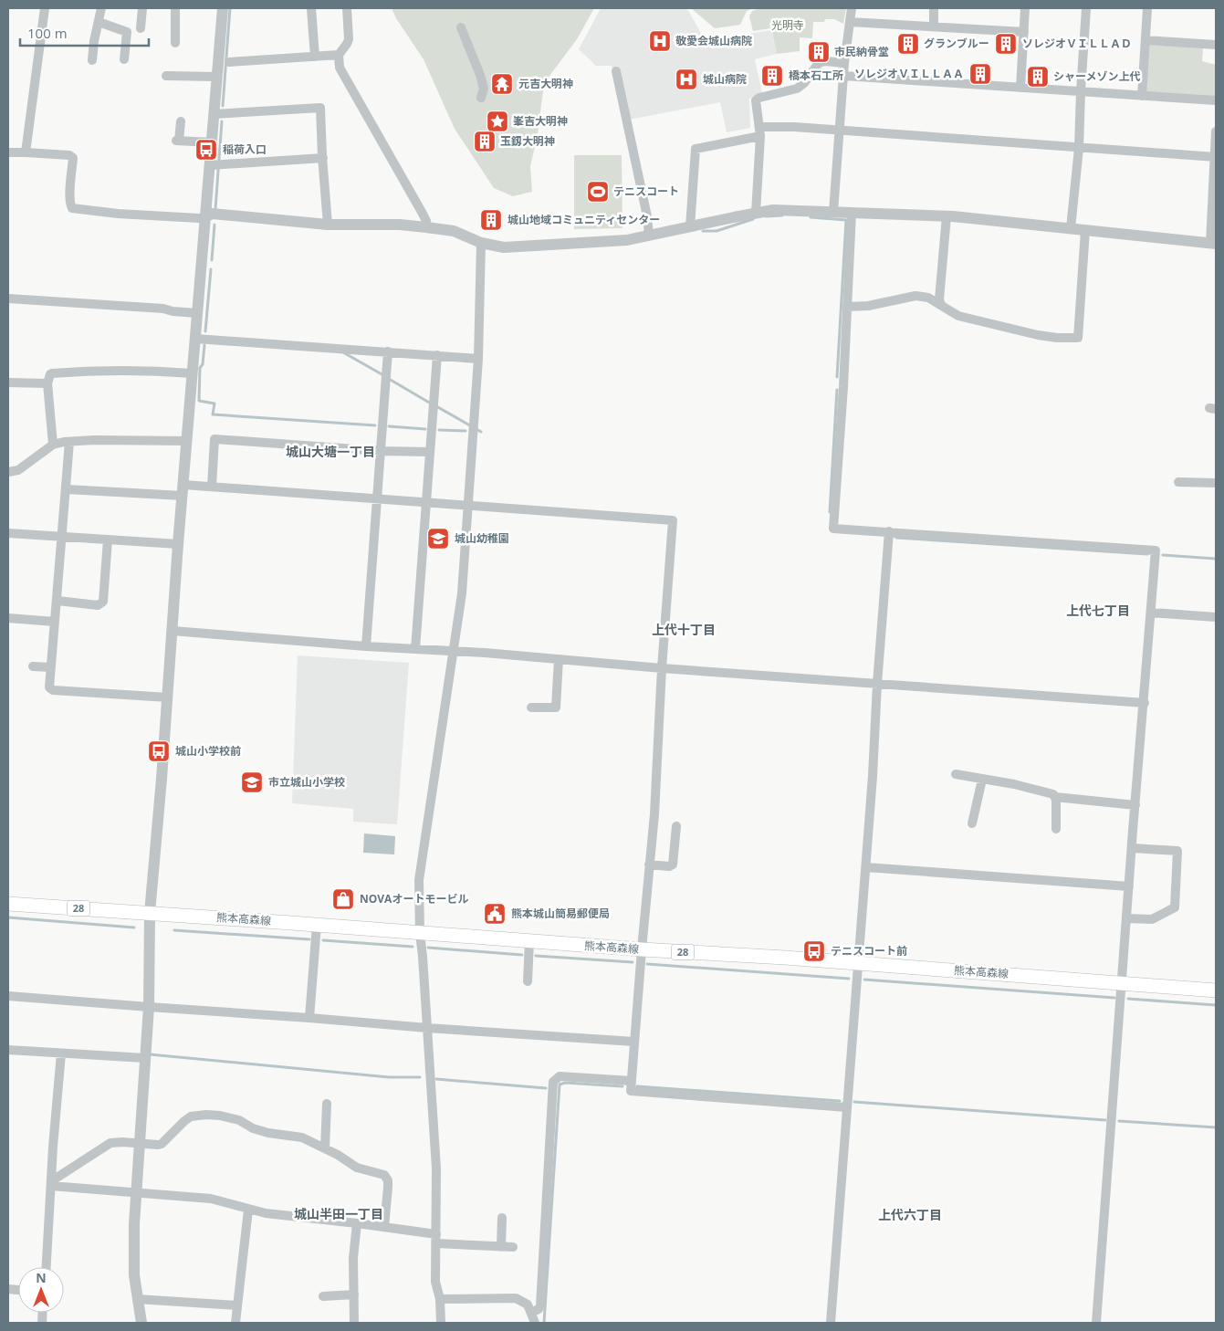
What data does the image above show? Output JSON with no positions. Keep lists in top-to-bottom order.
{
  "streets": {
    "main road": ["28", "熊本高森線"]
  },
  "districts": [
    "城山大塘一丁目",
    "上代七丁目",
    "上代十丁目",
    "城山半田一丁目",
    "上代六丁目"
  ],
  "parks": ["光明寺"],
  "places": {
    "hospital": ["敬愛会城山病院", "城山病院"],
    "building": [
      "グランブルー",
      "ソレジオＶＩＬＬＡＤ",
      "市民納骨堂",
      "ソレジオＶＩＬＬＡＡ",
      "橋本石工所",
      "シャーメゾン上代",
      "玉釼大明神",
      "城山地域コミュニティセンター"
    ],
    "temple": ["元吉大明神"],
    "place": ["峯吉大明神"],
    "bus stop": ["稲荷入口", "城山小学校前", "テニスコート前"],
    "sports": ["テニスコート"],
    "school or university": ["城山幼稚園", "市立城山小学校"],
    "shop": ["NOVAオートモービル"],
    "public building": ["熊本城山簡易郵便局"]
  },
  "scale_bar": "100 m",
  "north": "top"
}
